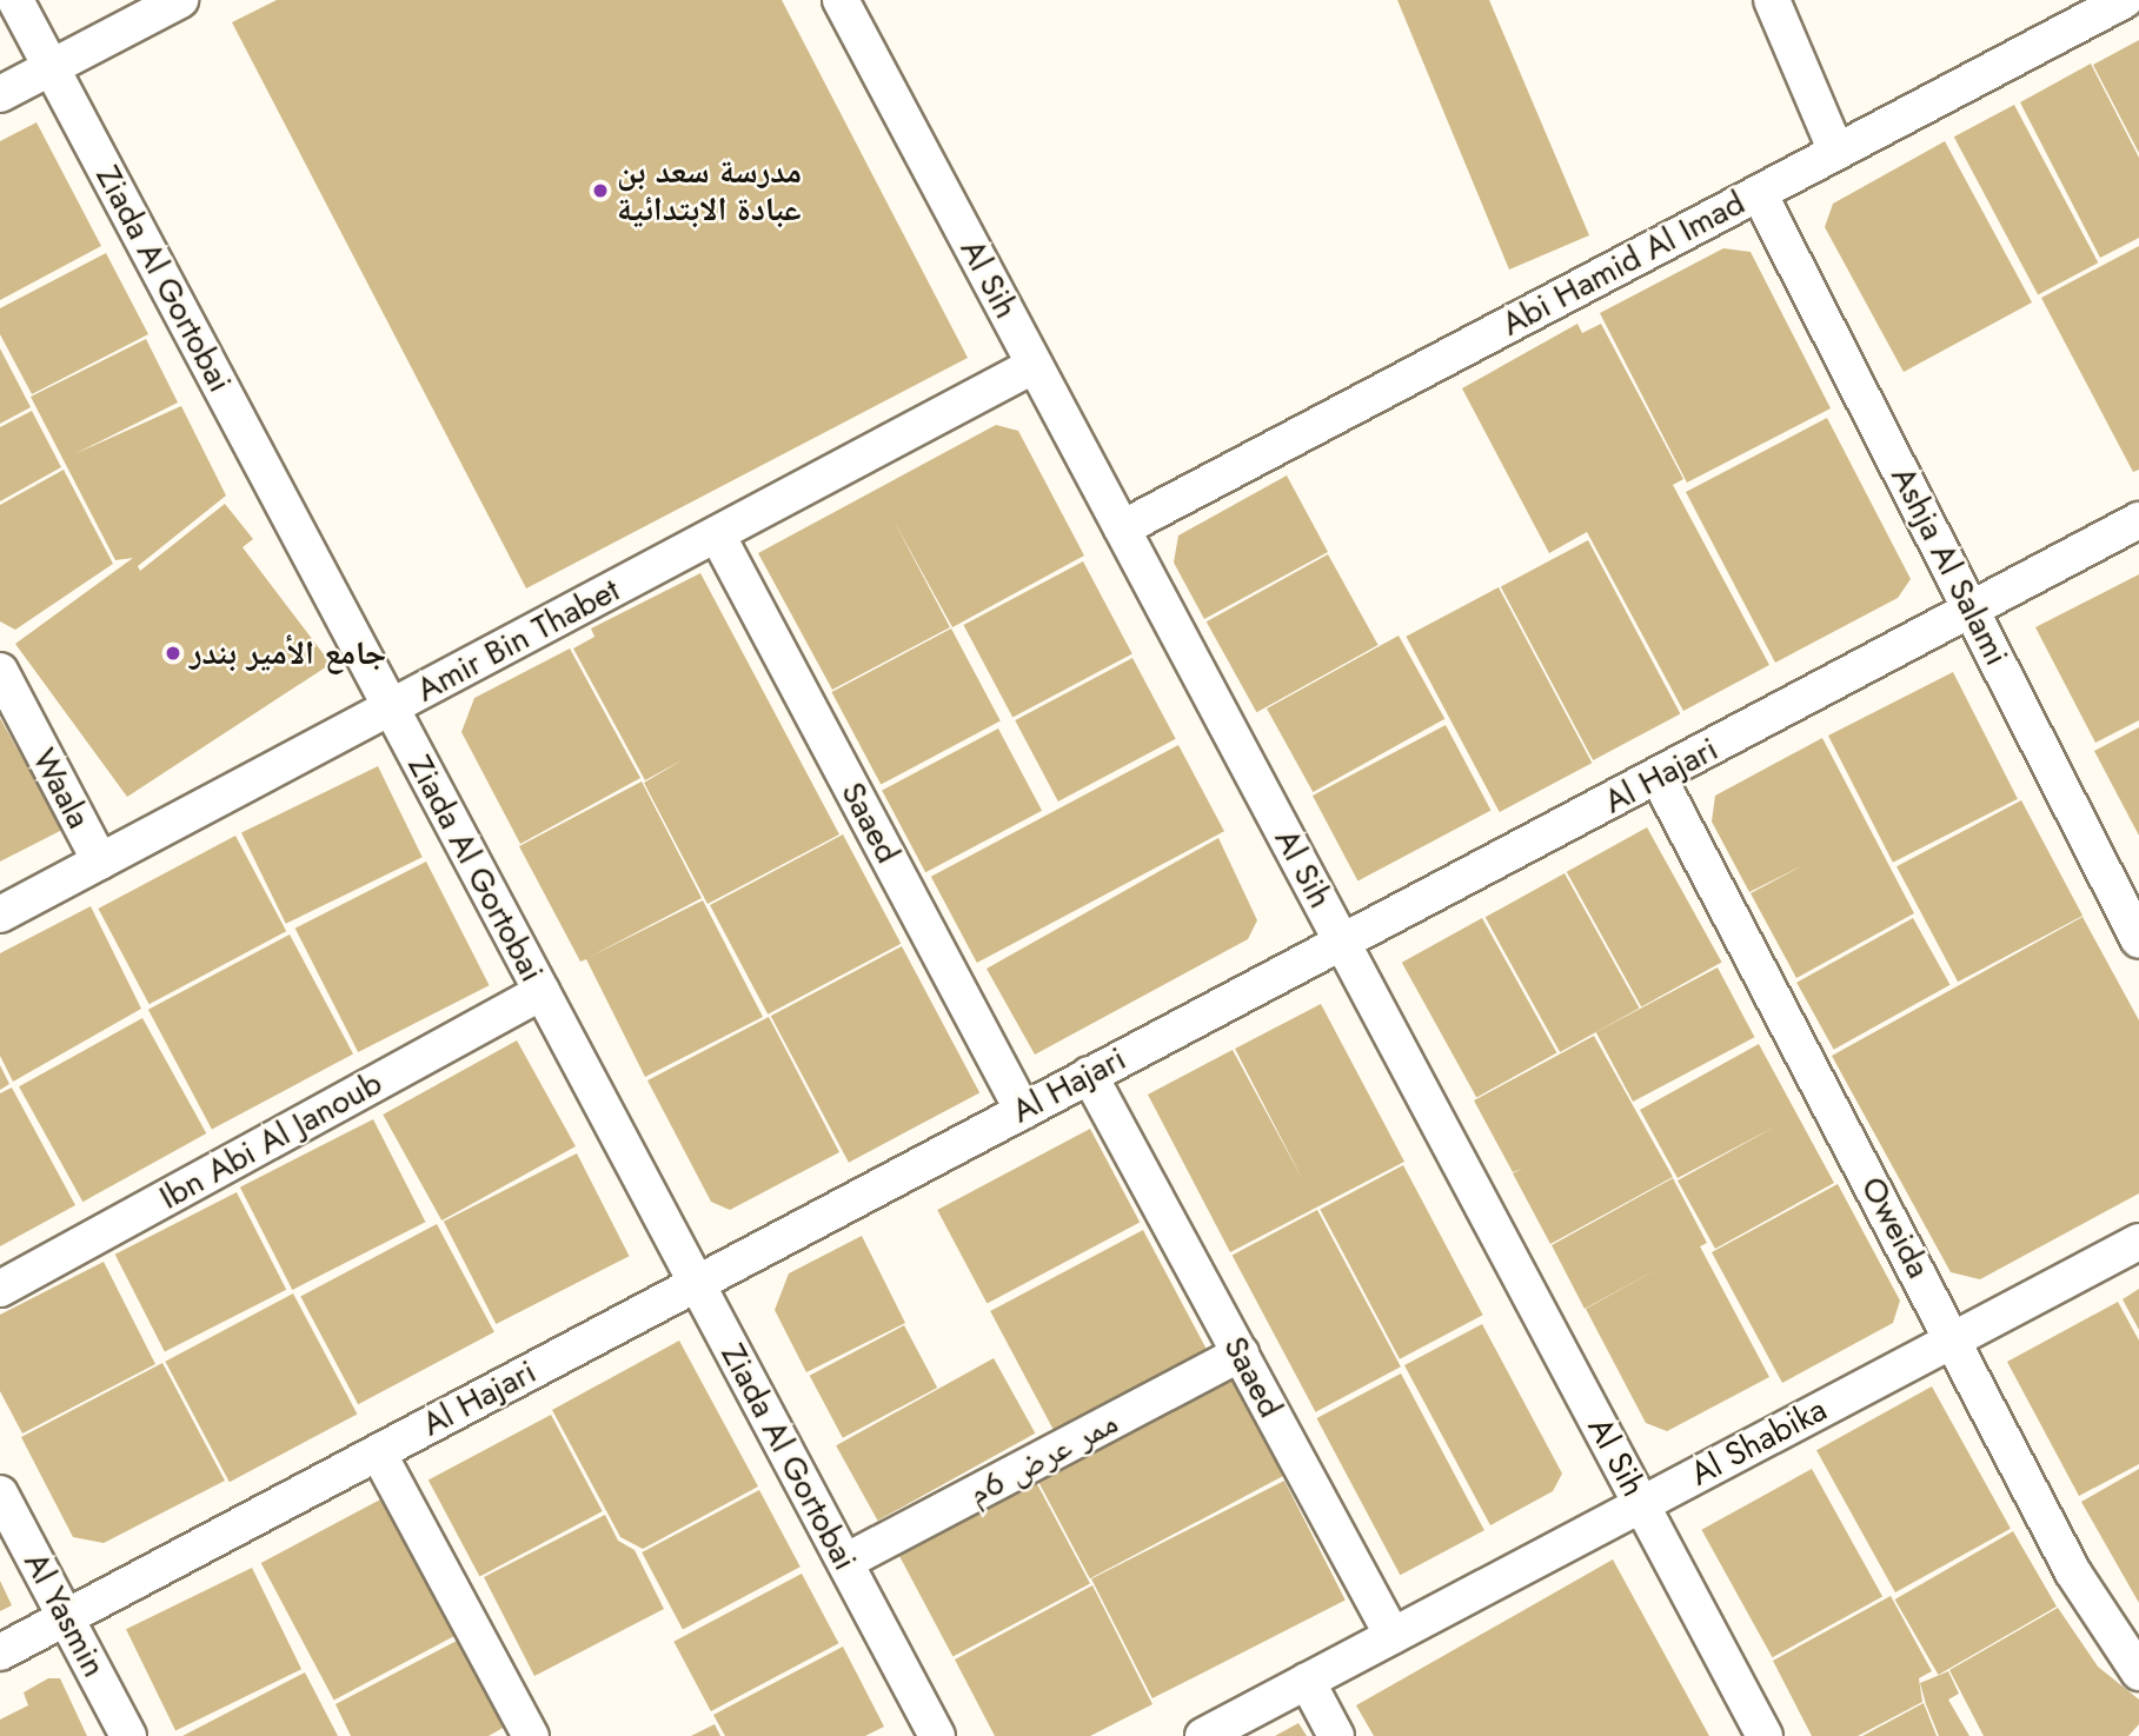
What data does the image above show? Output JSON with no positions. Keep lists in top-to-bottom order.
{
  "streets": {
    "street": [
      "Abi Hamid Al Imad",
      "Ziada Al Gortobai",
      "Al Sih",
      "Ashja Al Salami",
      "Amir Bin Thabet",
      "Al Hajari",
      "Waala",
      "Saaed",
      "Ibn Abi Al Janoub",
      "Oweida",
      "Al Shabika",
      "ممر عرض 6م",
      "Al Yasmin"
    ]
  },
  "crossings": [
    ["Abi Hamid Al Imad", "Al Sih"],
    ["Abi Hamid Al Imad", "Ashja Al Salami"],
    ["Ziada Al Gortobai", "Amir Bin Thabet"],
    ["Ziada Al Gortobai", "Al Hajari"],
    ["Ziada Al Gortobai", "Ibn Abi Al Janoub"],
    ["Ziada Al Gortobai", "ممر عرض 6م"],
    ["Al Sih", "Amir Bin Thabet"],
    ["Al Sih", "Al Hajari"],
    ["Al Sih", "Al Shabika"],
    ["Ashja Al Salami", "Al Hajari"],
    ["Amir Bin Thabet", "Waala"],
    ["Amir Bin Thabet", "Saaed"],
    ["Al Hajari", "Saaed"],
    ["Al Hajari", "Oweida"],
    ["Al Hajari", "Al Yasmin"],
    ["Saaed", "Al Shabika"],
    ["Saaed", "ممر عرض 6م"],
    ["Oweida", "Al Shabika"]
  ],
  "places": ["مدرسة سعد بن عبادة الابتدائية", "جامع الأمير بندر"]
}
